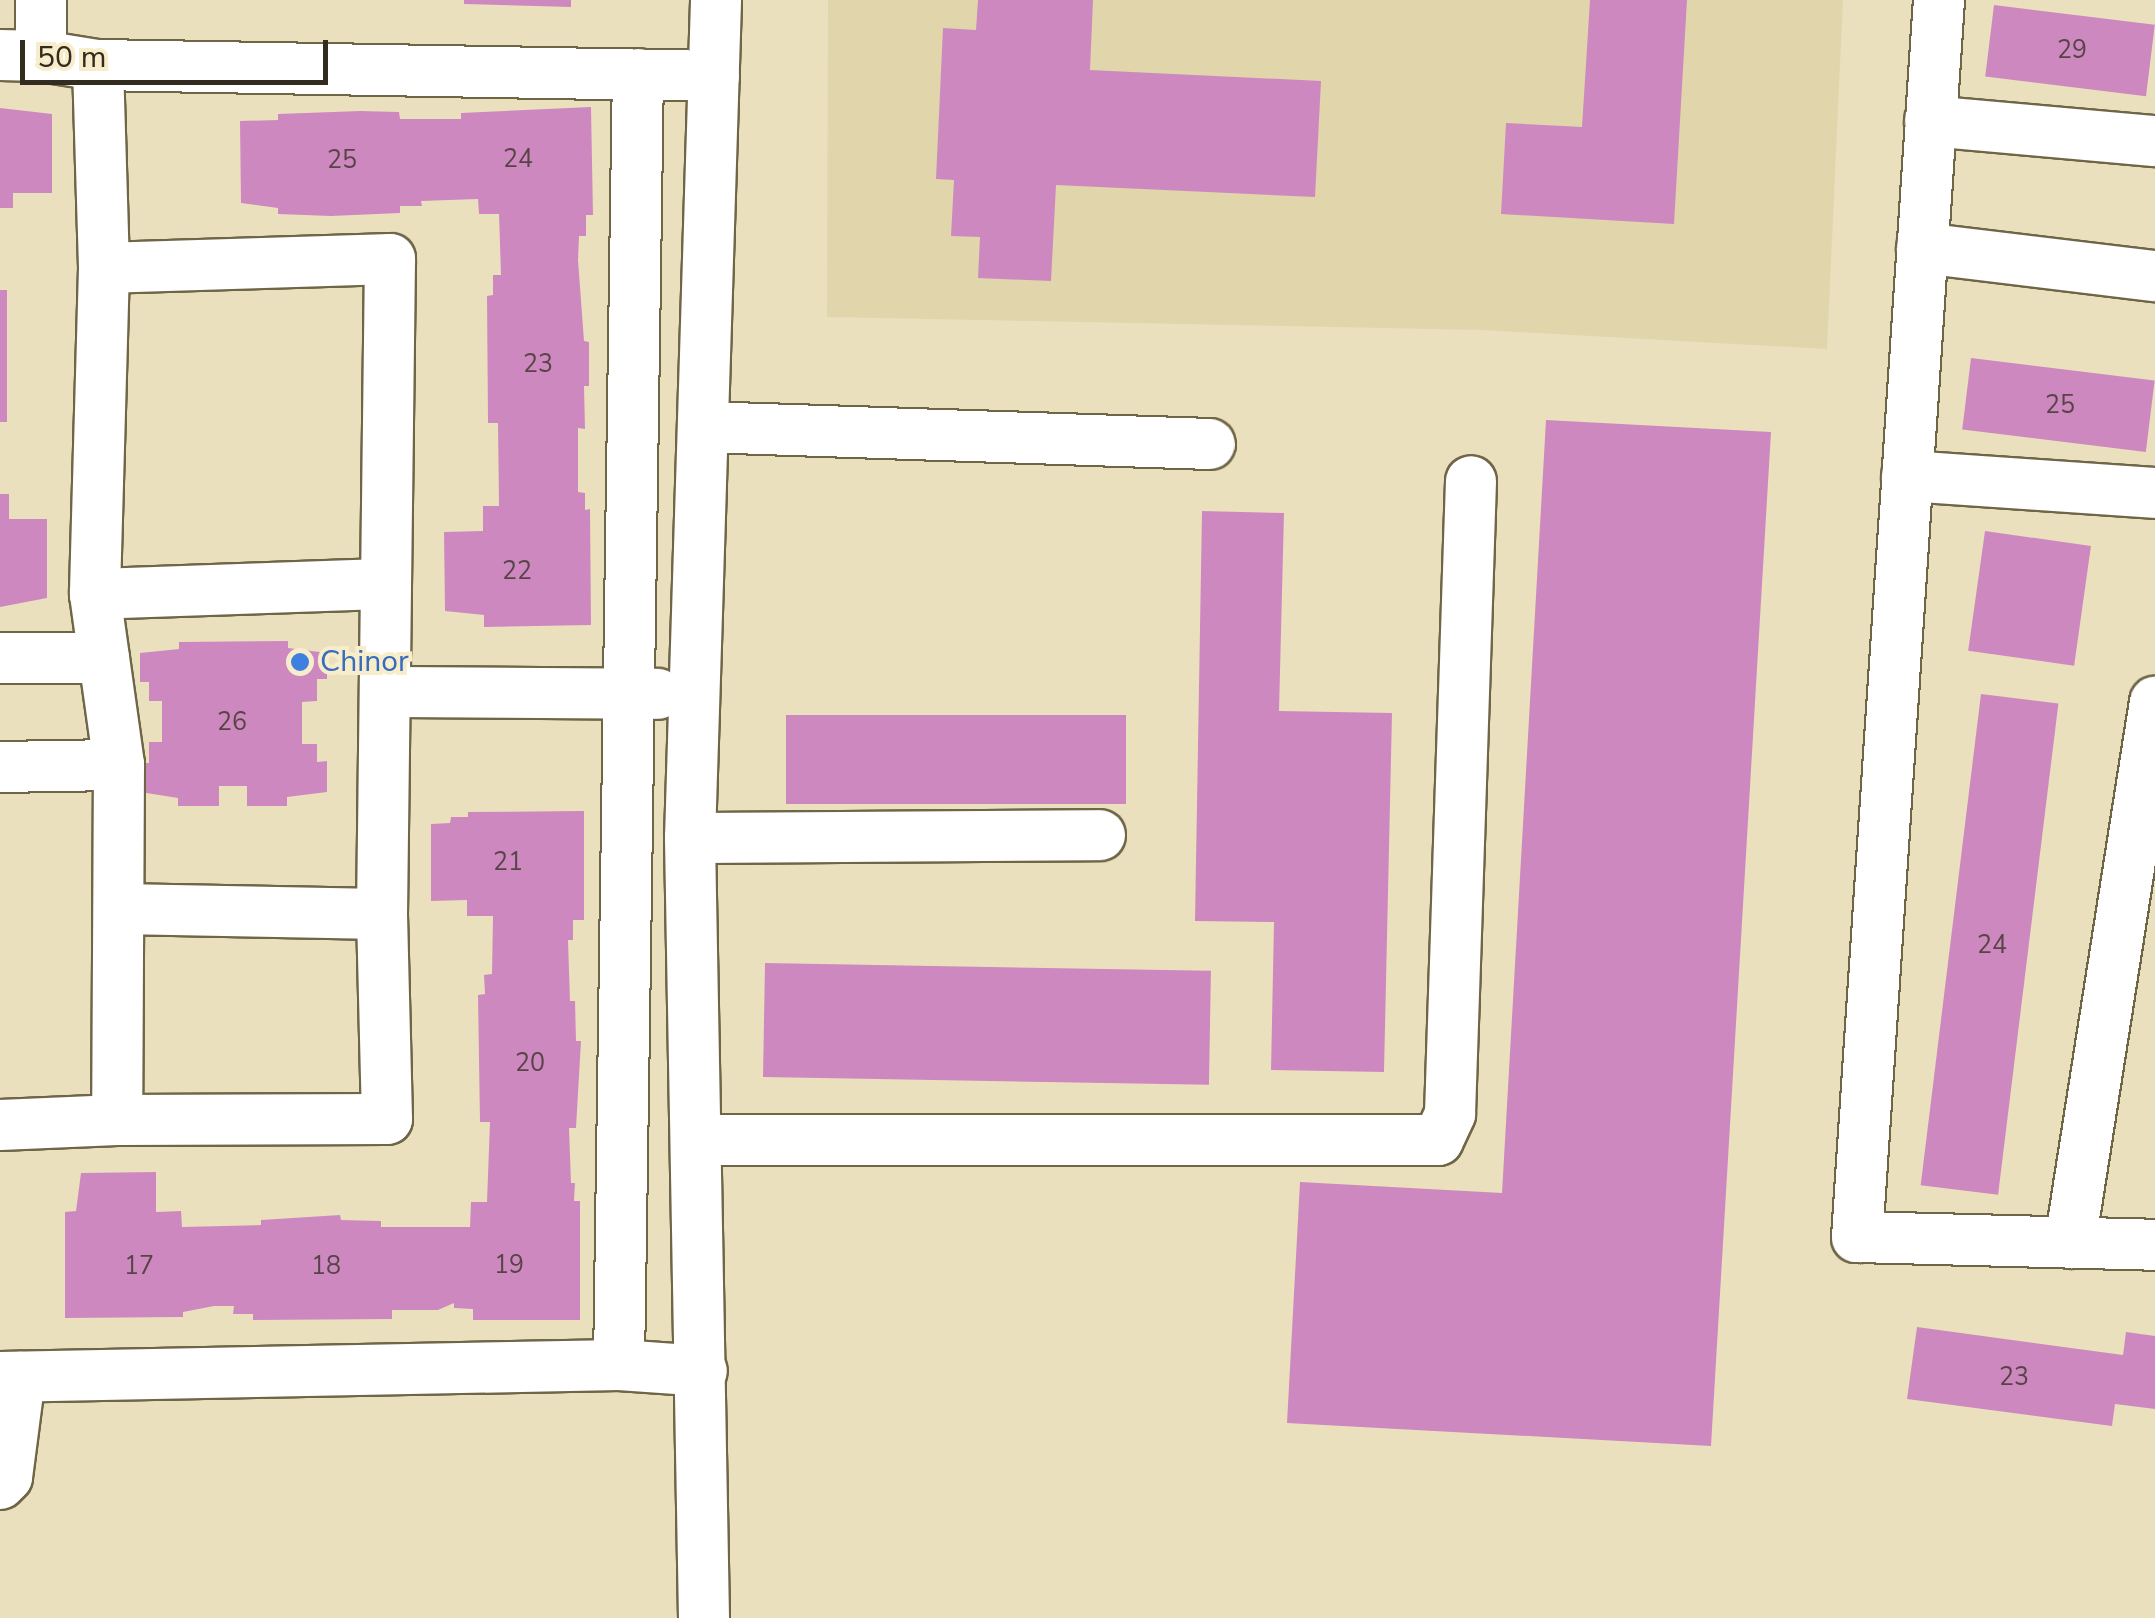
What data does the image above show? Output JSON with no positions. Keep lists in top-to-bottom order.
{
  "places": ["Chinor"],
  "house_numbers": [
    "29",
    "24",
    "25",
    "23",
    "25",
    "22",
    "26",
    "21",
    "24",
    "20",
    "19",
    "17",
    "18",
    "23"
  ],
  "scale_bar": "50 m"
}
